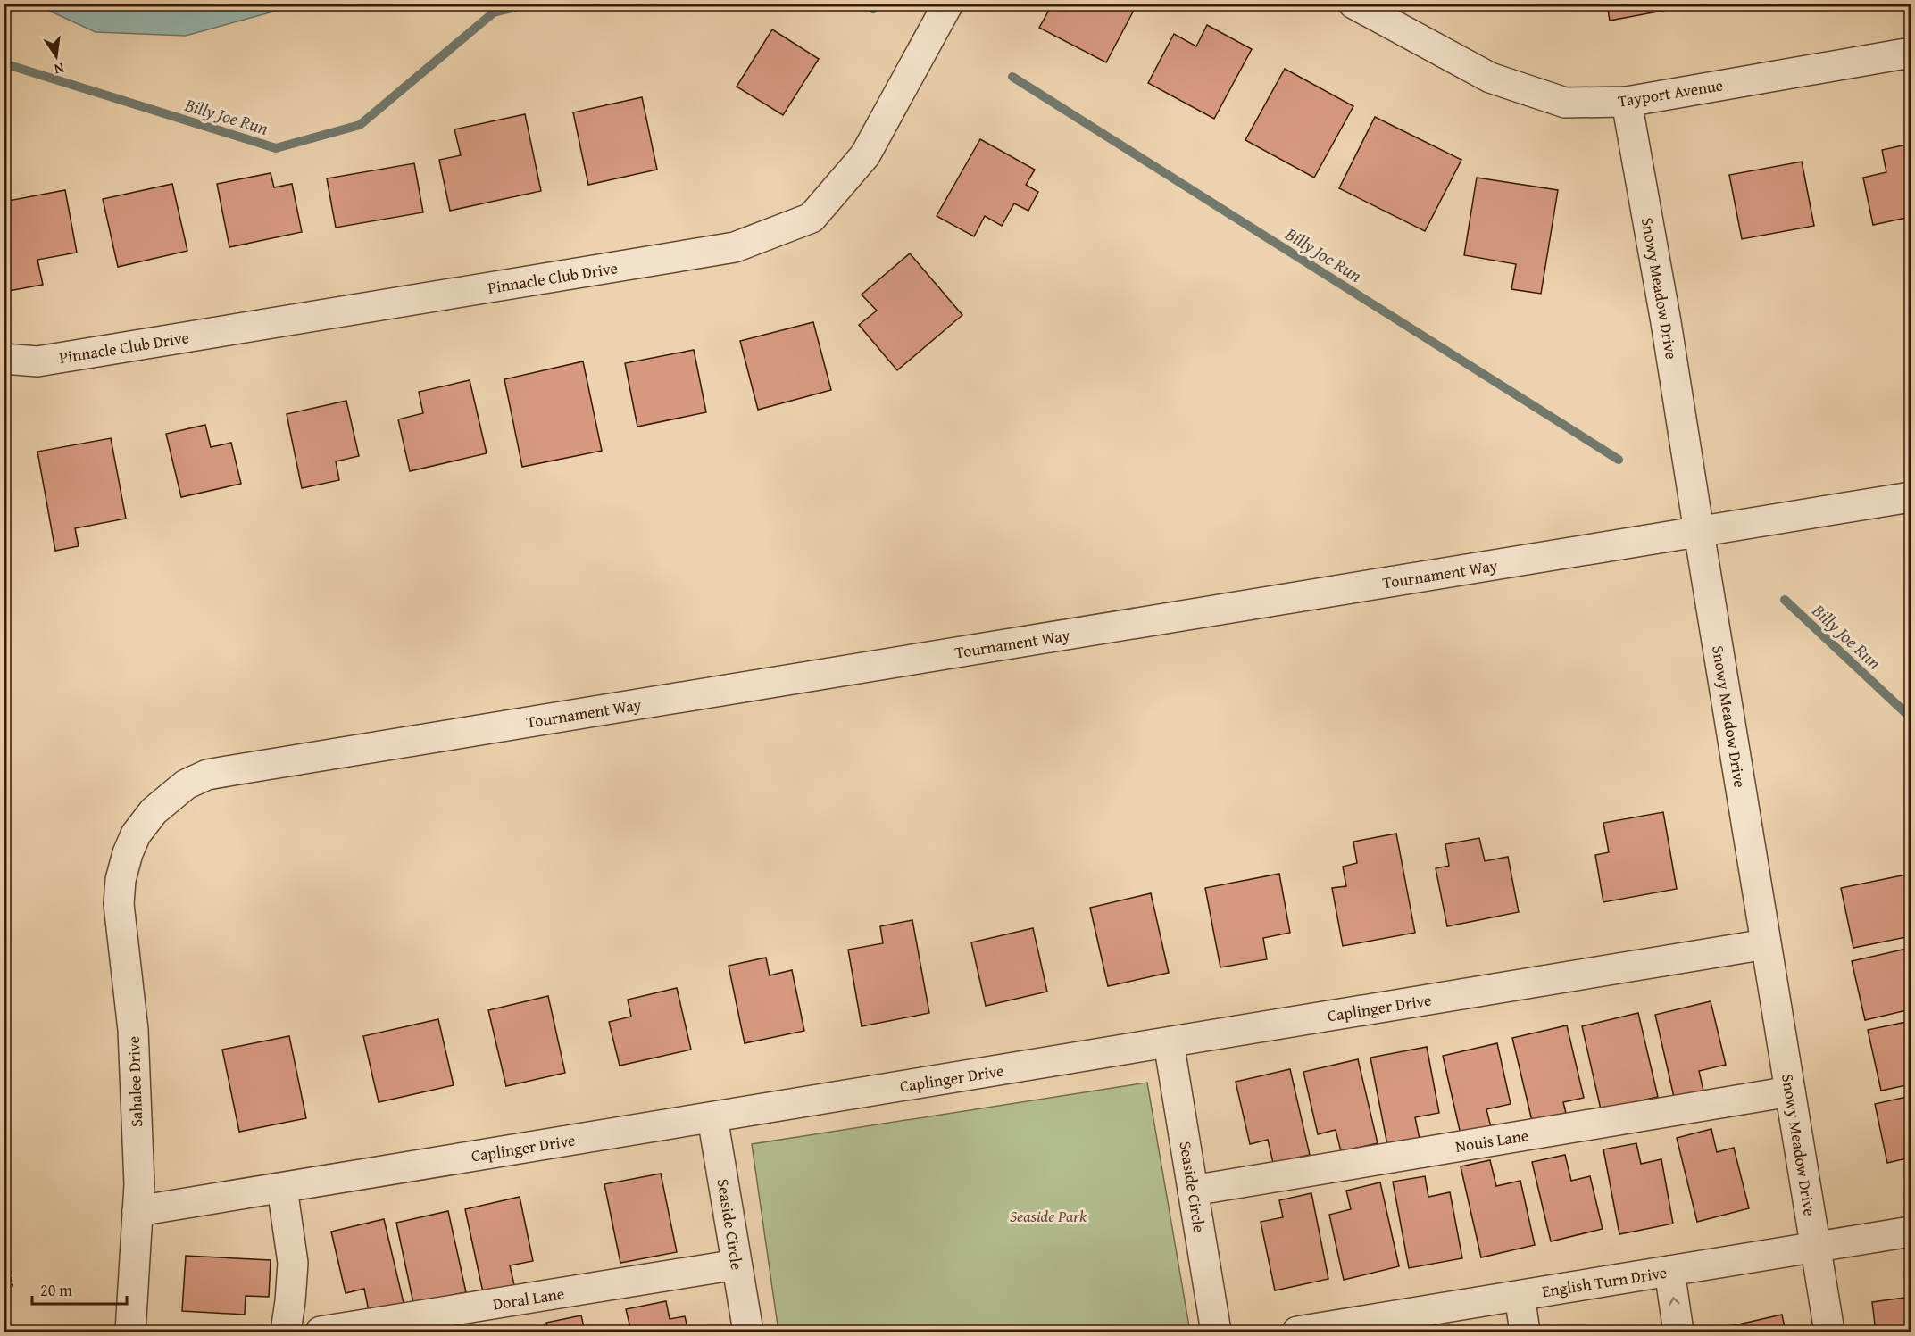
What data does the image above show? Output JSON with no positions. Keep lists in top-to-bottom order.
{
  "streets": {
    "street": [
      "Tayport Avenue",
      "Pinnacle Club Drive",
      "Snowy Meadow Drive",
      "Tournament Way",
      "Caplinger Drive",
      "Sahalee Drive",
      "Nouis Lane",
      "Seaside Circle",
      "English Turn Drive",
      "Doral Lane"
    ]
  },
  "crossings": [
    ["Tayport Avenue", "Snowy Meadow Drive"],
    ["Snowy Meadow Drive", "Tournament Way"],
    ["Snowy Meadow Drive", "Caplinger Drive"],
    ["Snowy Meadow Drive", "Nouis Lane"],
    ["Snowy Meadow Drive", "English Turn Drive"],
    ["Tournament Way", "Sahalee Drive"],
    ["Caplinger Drive", "Sahalee Drive"],
    ["Caplinger Drive", "Seaside Circle"],
    ["Nouis Lane", "Seaside Circle"],
    ["Seaside Circle", "Doral Lane"]
  ],
  "water": ["Billy Joe Run"],
  "parks": ["Seaside Park"],
  "scale_bar": "20 m",
  "north": "bottom"
}
